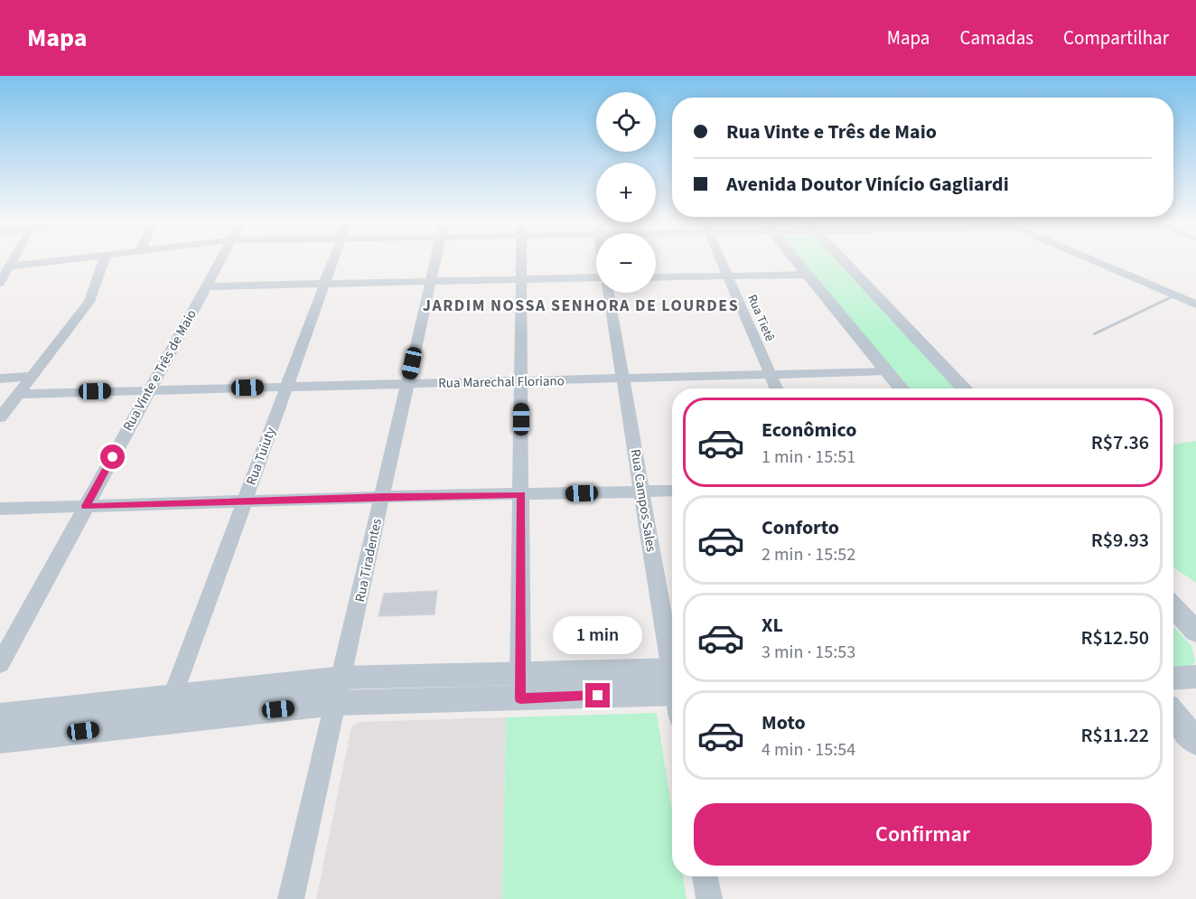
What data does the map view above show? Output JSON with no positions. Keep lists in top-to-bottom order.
{
  "streets": {
    "street": [
      "Rua Tietê",
      "Rua Vinte e Três de Maio",
      "Rua Marechal Floriano",
      "Rua Tuiuty",
      "Rua Campos Sales",
      "Rua Tiradentes"
    ]
  },
  "crossings": [
    ["Rua Tietê", "Rua Marechal Floriano"],
    ["Rua Vinte e Três de Maio", "Rua Marechal Floriano"],
    ["Rua Marechal Floriano", "Rua Tuiuty"],
    ["Rua Marechal Floriano", "Rua Campos Sales"],
    ["Rua Marechal Floriano", "Rua Tiradentes"]
  ],
  "districts": ["JARDIM NOSSA SENHORA DE LOURDES"],
  "page": {
    "header": "Mapa",
    "nav": ["Mapa", "Camadas", "Compartilhar"],
    "map_buttons": ["+", "−"],
    "banner": ["Rua Vinte e Três de Maio", "Avenida Doutor Vinício Gagliardi"],
    "list": [
      {
        "name": "Econômico",
        "note": "1 min · 15:51",
        "value": "R$7.36"
      },
      {
        "name": "Conforto",
        "note": "2 min · 15:52",
        "value": "R$9.93"
      },
      {
        "name": "XL",
        "note": "3 min · 15:53",
        "value": "R$12.50"
      },
      {
        "name": "Moto",
        "note": "4 min · 15:54",
        "value": "R$11.22"
      }
    ],
    "bubble": "1 min",
    "buttons": "Confirmar"
  }
}
